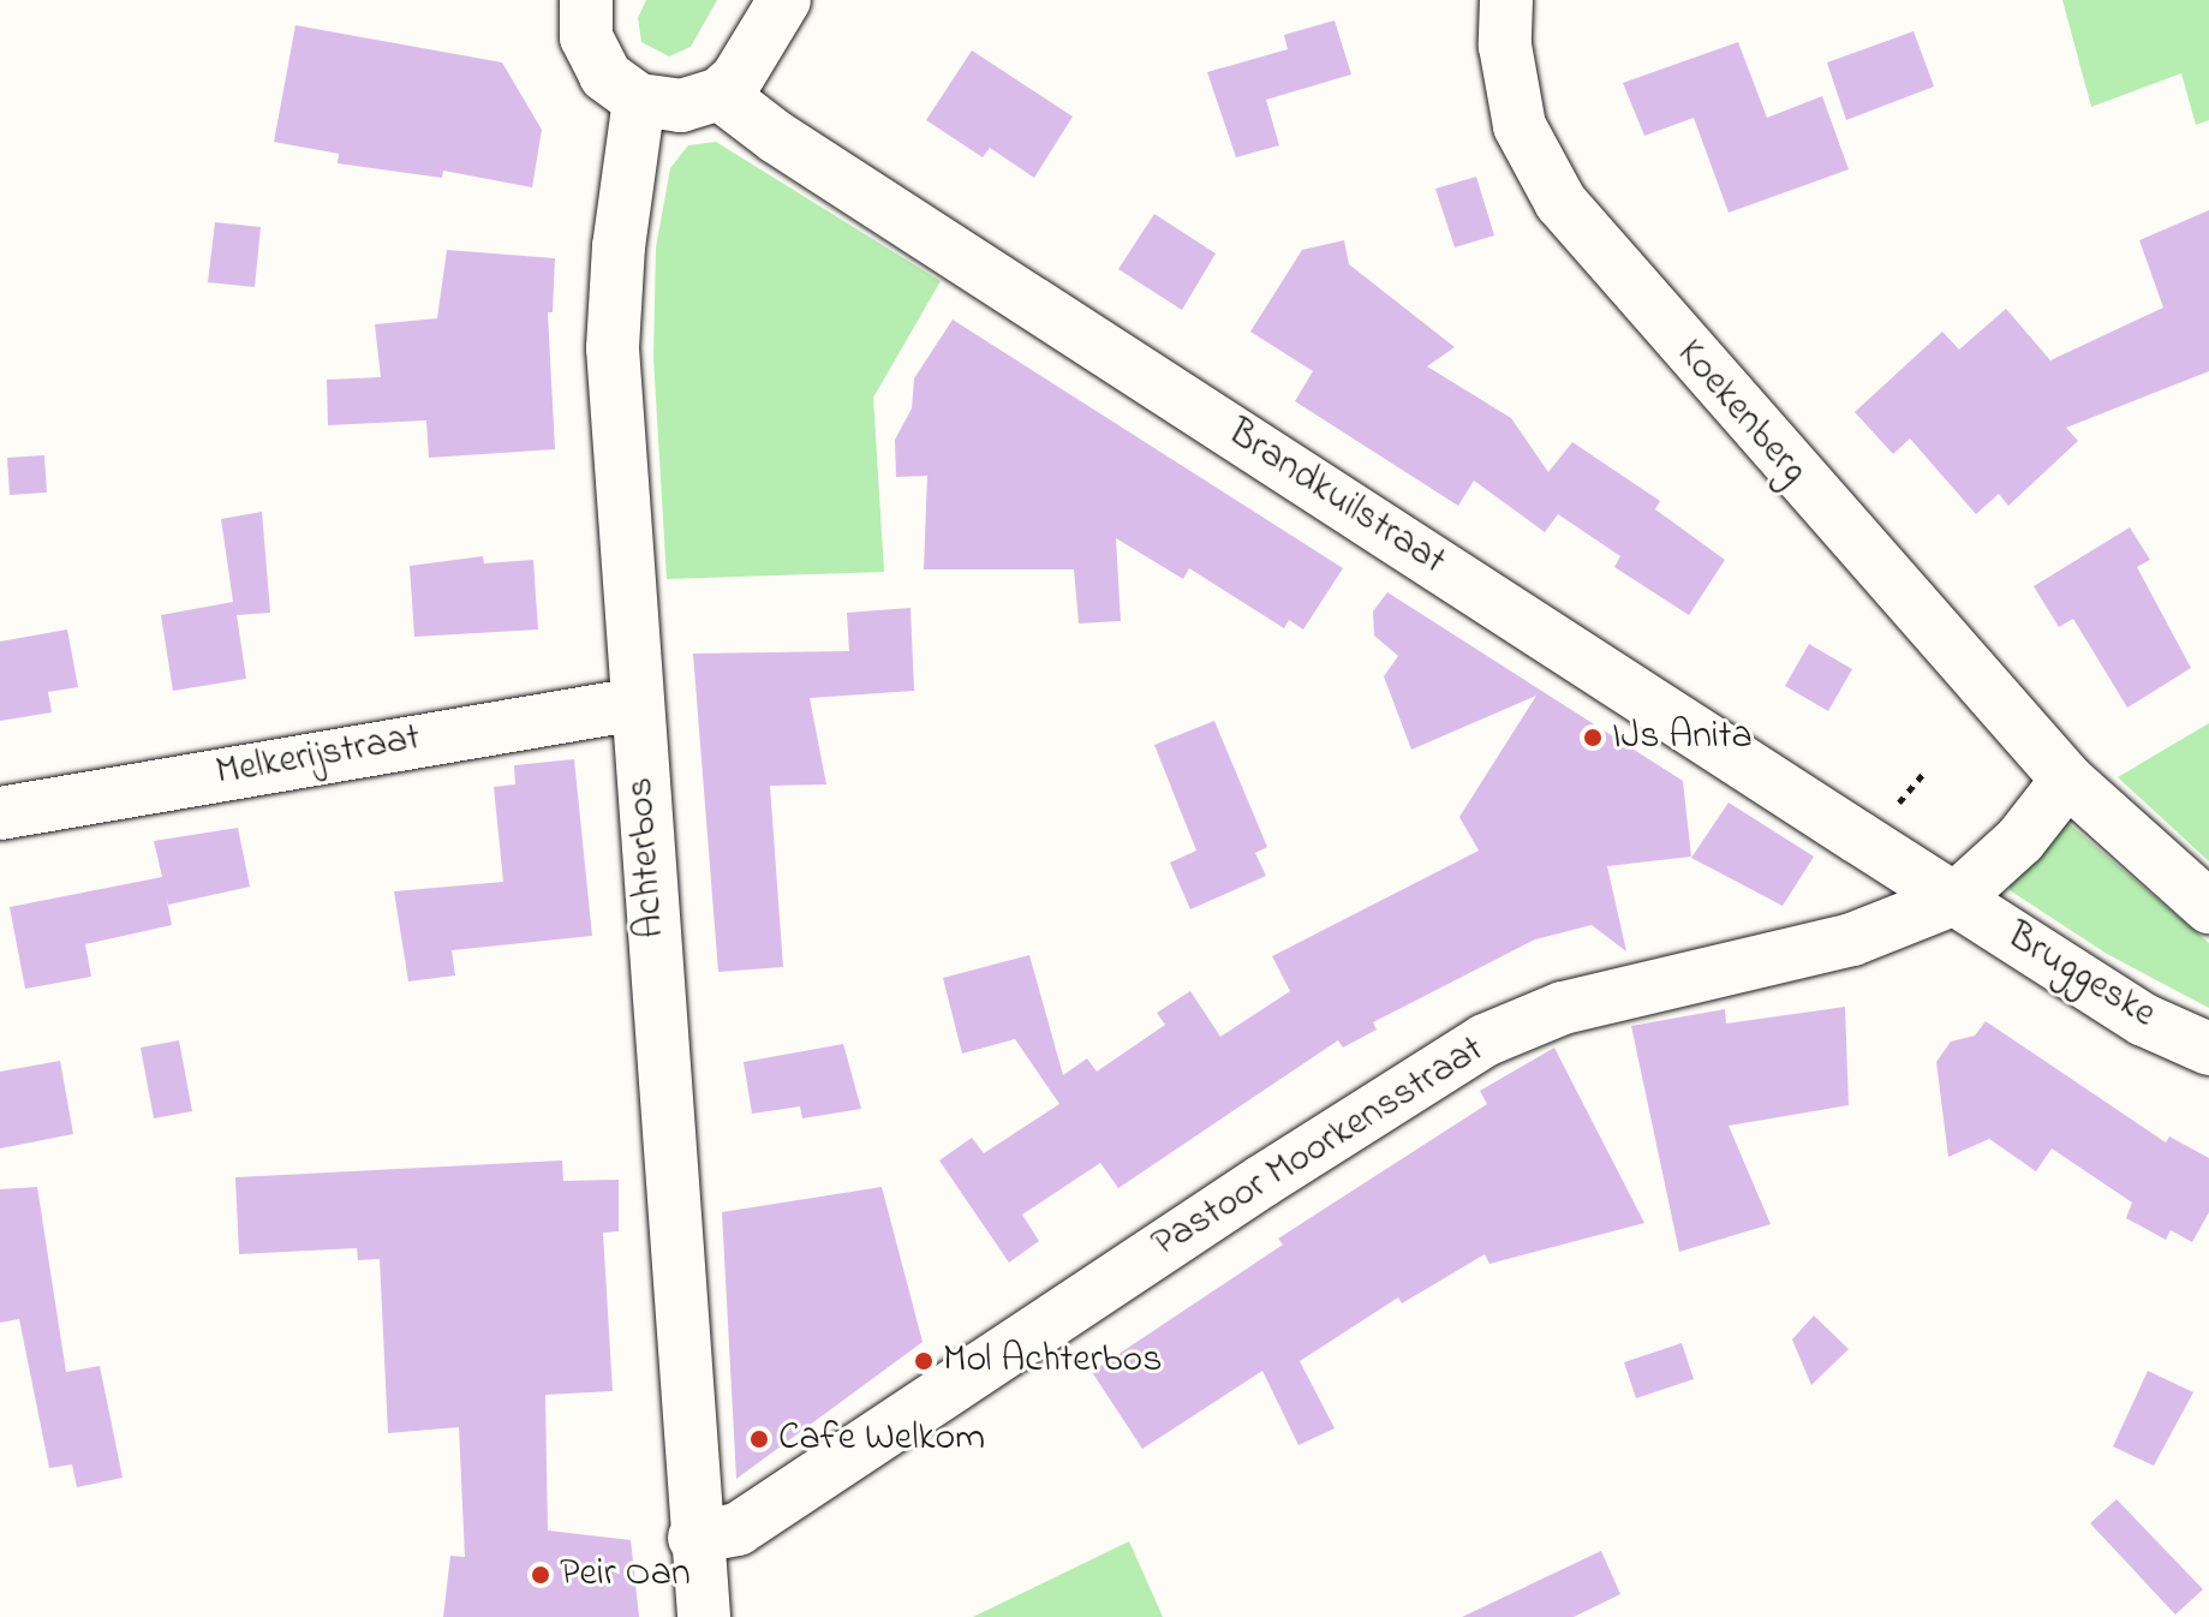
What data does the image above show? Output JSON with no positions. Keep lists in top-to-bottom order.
{
  "streets": {
    "street": [
      "Koekenberg",
      "Brandkuilstraat",
      "Melkerijstraat",
      "Achterbos",
      "Bruggeske",
      "Pastoor Moorkensstraat"
    ]
  },
  "crossings": [
    ["Koekenberg", "Pastoor Moorkensstraat"],
    ["Brandkuilstraat", "Bruggeske"],
    ["Brandkuilstraat", "Pastoor Moorkensstraat"],
    ["Melkerijstraat", "Achterbos"],
    ["Achterbos", "Pastoor Moorkensstraat"],
    ["Bruggeske", "Pastoor Moorkensstraat"]
  ],
  "places": [
    "IJs Anita",
    "Mol Achterbos",
    "Cafe Welkom",
    "Peir Oan"
  ]
}
